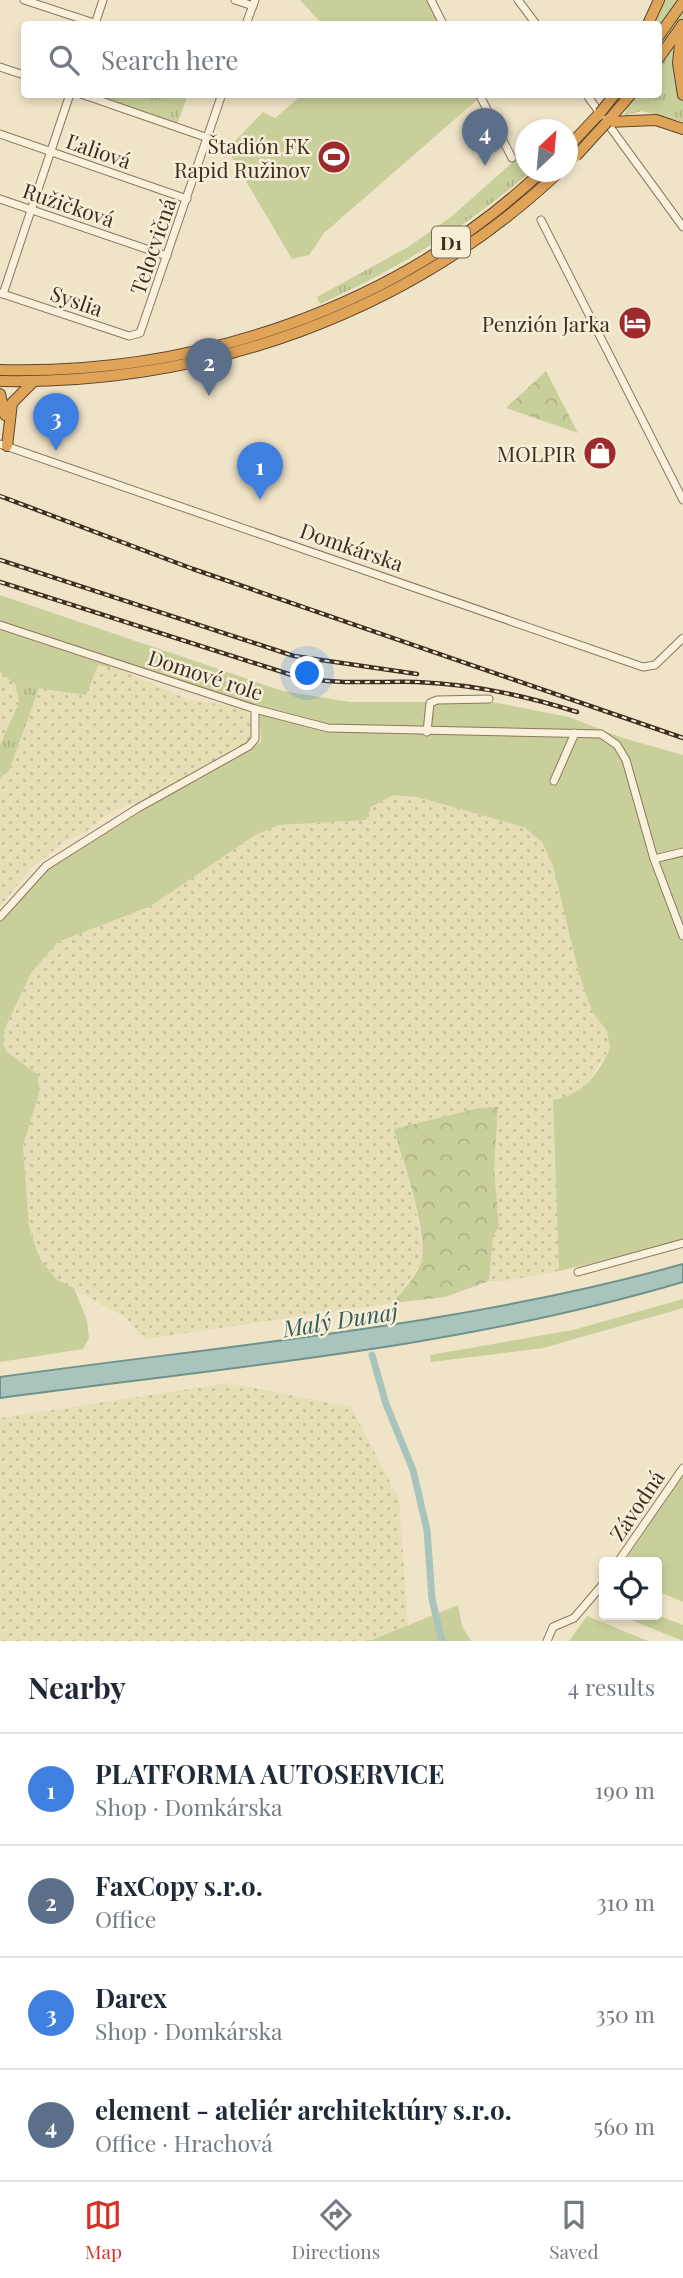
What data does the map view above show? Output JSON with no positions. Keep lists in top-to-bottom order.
{
  "streets": {
    "highway": ["D1"],
    "street": [
      "Ľaliová",
      "Ružičková",
      "Telocvičná",
      "Syslia",
      "Domkárska",
      "Domové role",
      "Závodná"
    ]
  },
  "crossings": [
    ["Ľaliová", "Telocvičná"],
    ["Ružičková", "Telocvičná"],
    ["Telocvičná", "Syslia"]
  ],
  "water": ["Malý Dunaj"],
  "places": {
    "sports": ["Štadión FK Rapid Ružinov"],
    "hotel": ["Penzión Jarka"],
    "shop": ["MOLPIR"]
  },
  "north": "top right",
  "page": {
    "search": "Search here",
    "pins": [
      "4",
      "2",
      "3",
      "1"
    ],
    "heading": ["Nearby", "4 results"],
    "list": [
      {
        "mark": "1",
        "name": "PLATFORMA AUTOSERVICE",
        "note": "Shop · Domkárska",
        "value": "190 m"
      },
      {
        "mark": "2",
        "name": "FaxCopy s.r.o.",
        "note": "Office",
        "value": "310 m"
      },
      {
        "mark": "3",
        "name": "Darex",
        "note": "Shop · Domkárska",
        "value": "350 m"
      },
      {
        "mark": "4",
        "name": "element - ateliér architektúry s.r.o.",
        "note": "Office · Hrachová",
        "value": "560 m"
      }
    ],
    "nav": ["Map", "Directions", "Saved"]
  }
}
